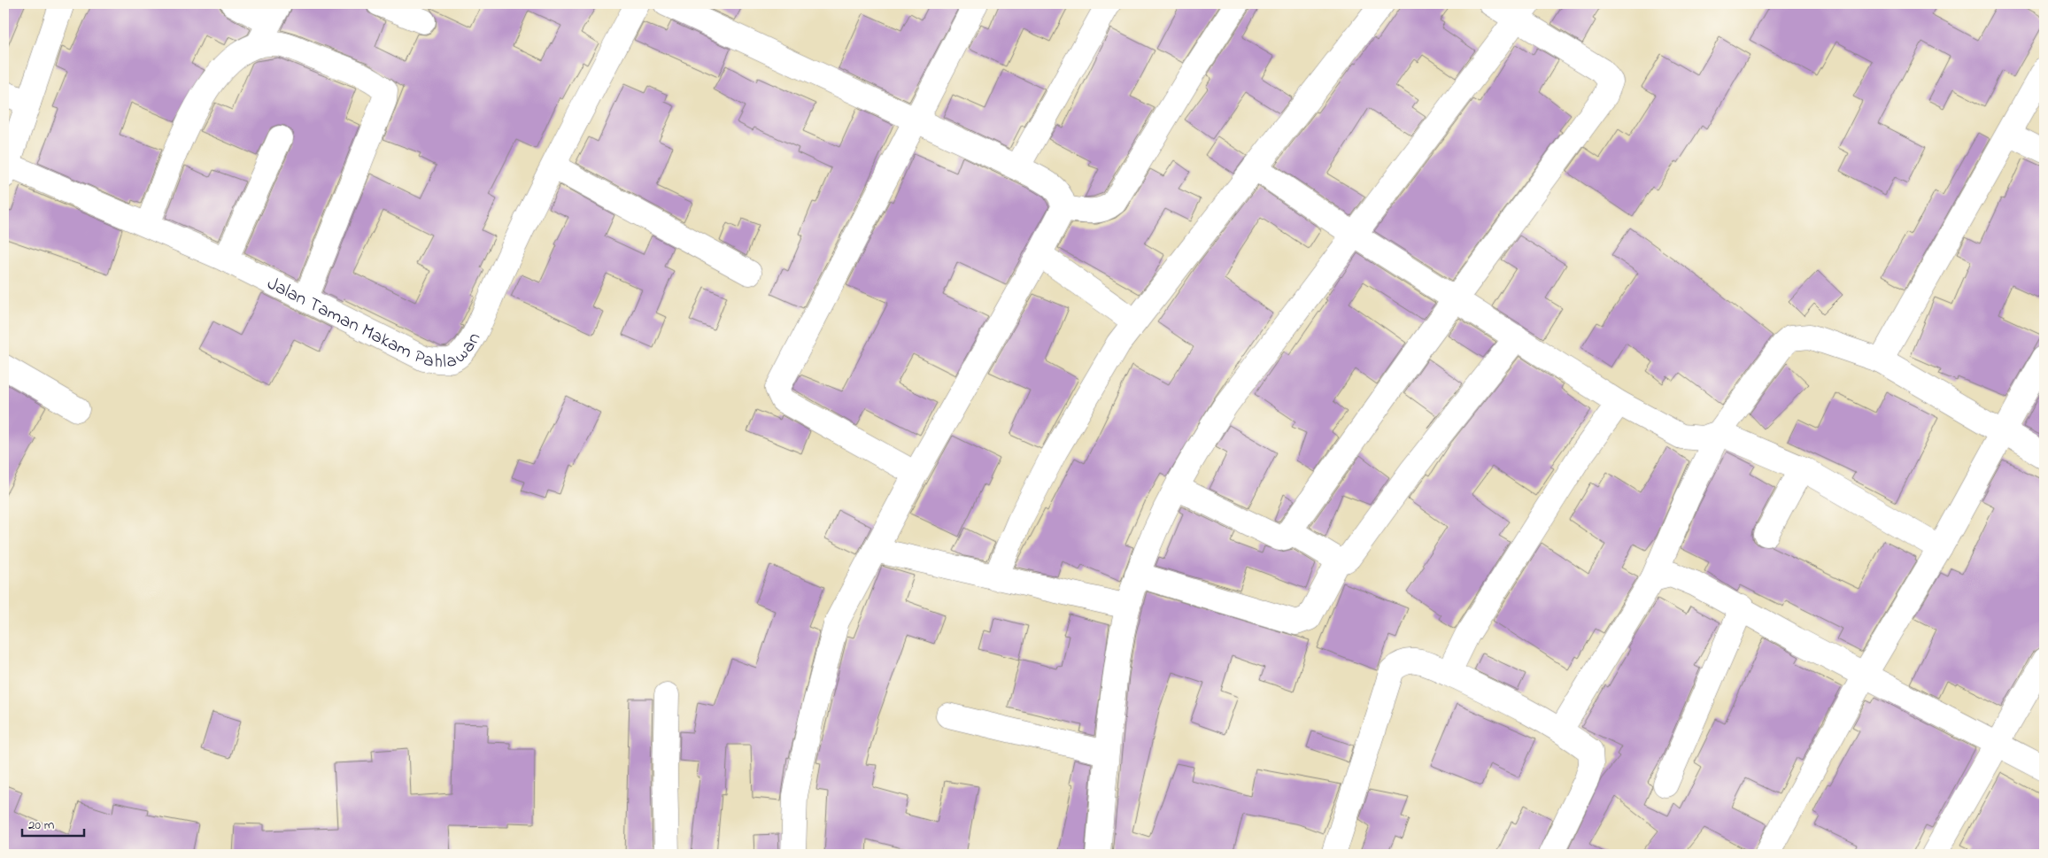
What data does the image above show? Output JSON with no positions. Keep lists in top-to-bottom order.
{
  "streets": {
    "street": ["Jalan Taman Makam Pahlawan"]
  },
  "scale_bar": "20 m"
}
